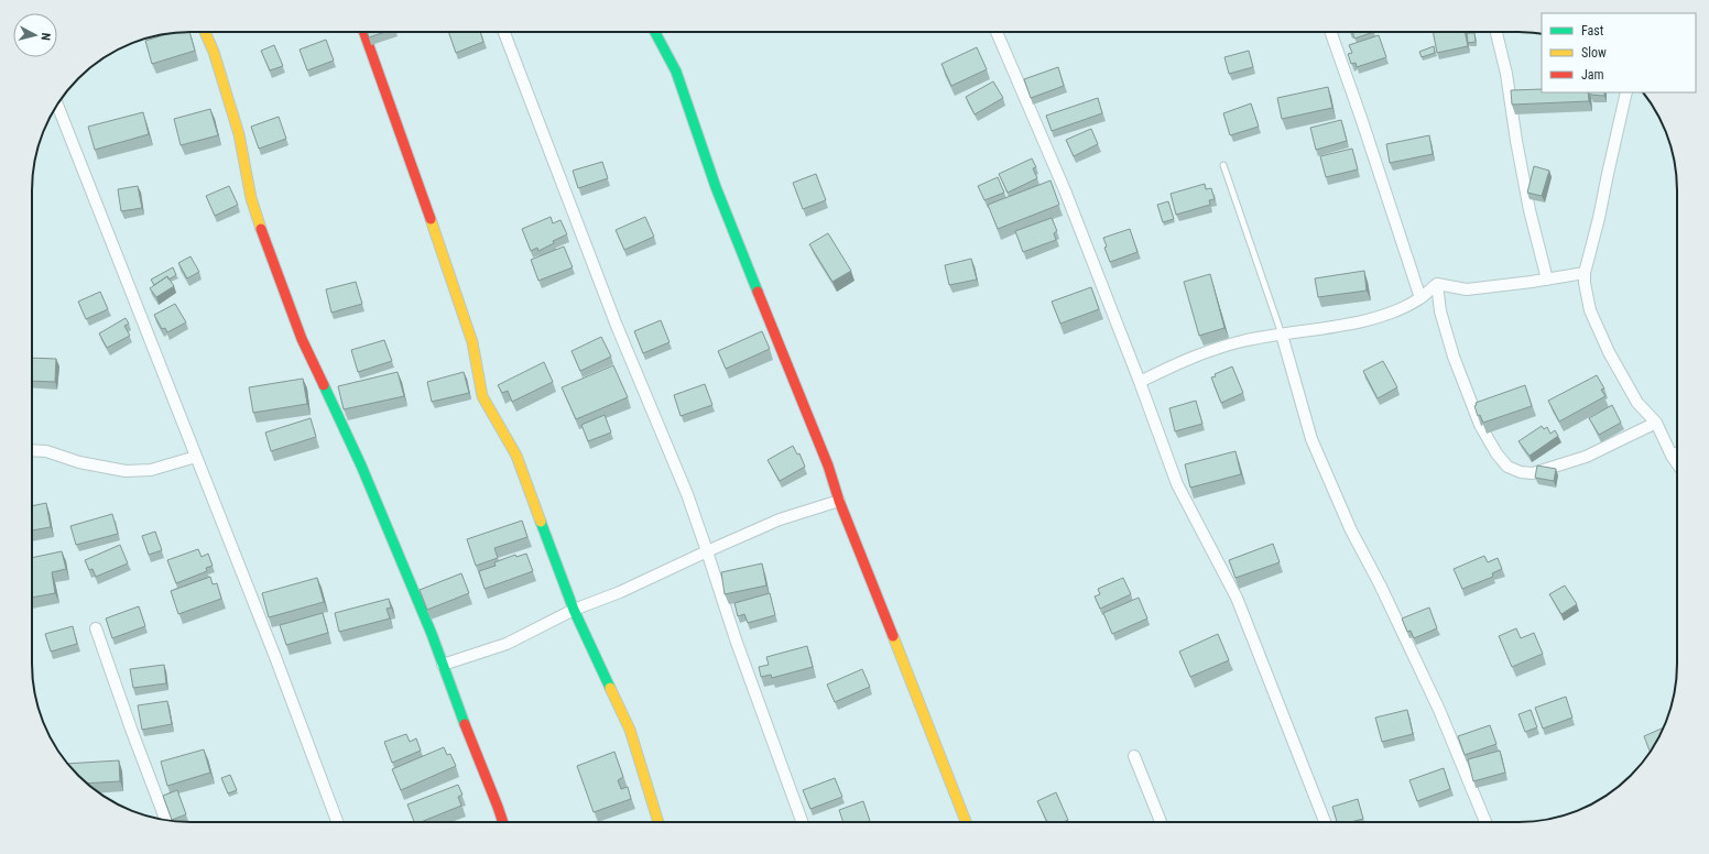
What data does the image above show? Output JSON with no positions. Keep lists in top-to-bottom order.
{
  "legend": ["Fast", "Slow", "Jam"],
  "north": "right"
}
